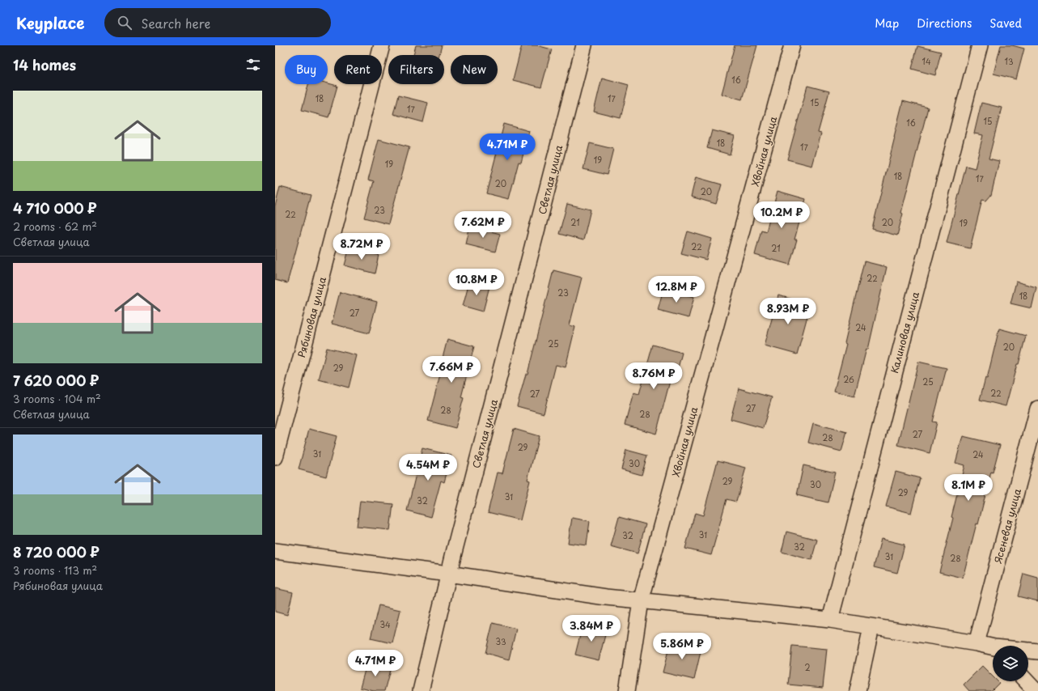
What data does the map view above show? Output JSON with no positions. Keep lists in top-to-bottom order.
{
  "streets": {
    "street": [
      "Хвойная улица",
      "Светлая улица",
      "Рябиновая улица",
      "Калиновая улица",
      "Ясеневая улица"
    ]
  },
  "house_numbers": [
    "14",
    "13",
    "16",
    "18",
    "17",
    "15",
    "17",
    "15",
    "16",
    "18",
    "17",
    "19",
    "19",
    "18",
    "17",
    "20",
    "20",
    "23",
    "22",
    "21",
    "20",
    "19",
    "22",
    "21",
    "22",
    "23",
    "18",
    "27",
    "24",
    "25",
    "20",
    "29",
    "26",
    "25",
    "22",
    "27",
    "27",
    "28",
    "28",
    "27",
    "28",
    "29",
    "31",
    "24",
    "30",
    "29",
    "30",
    "29",
    "31",
    "32",
    "31",
    "32",
    "32",
    "31",
    "28",
    "34",
    "33",
    "2"
  ],
  "page": {
    "header": "Keyplace",
    "search": "Search here",
    "nav": ["Map", "Directions", "Saved"],
    "heading": "14 homes",
    "chip": [
      "Buy",
      "Rent",
      "Filters",
      "New"
    ],
    "list": [
      {
        "name": "4 710 000 ₽",
        "note": "2 rooms · 62 m² · Светлая улица"
      },
      {
        "name": "7 620 000 ₽",
        "note": "3 rooms · 104 m² · Светлая улица"
      },
      {
        "name": "8 720 000 ₽",
        "note": "3 rooms · 113 m² · Рябиновая улица"
      }
    ],
    "price": [
      "4.71M ₽",
      "10.2M ₽",
      "7.62M ₽",
      "8.72M ₽",
      "10.8M ₽",
      "12.8M ₽",
      "8.93M ₽",
      "7.66M ₽",
      "8.76M ₽",
      "4.54M ₽",
      "8.1M ₽",
      "3.84M ₽",
      "5.86M ₽",
      "4.71M ₽"
    ]
  }
}
